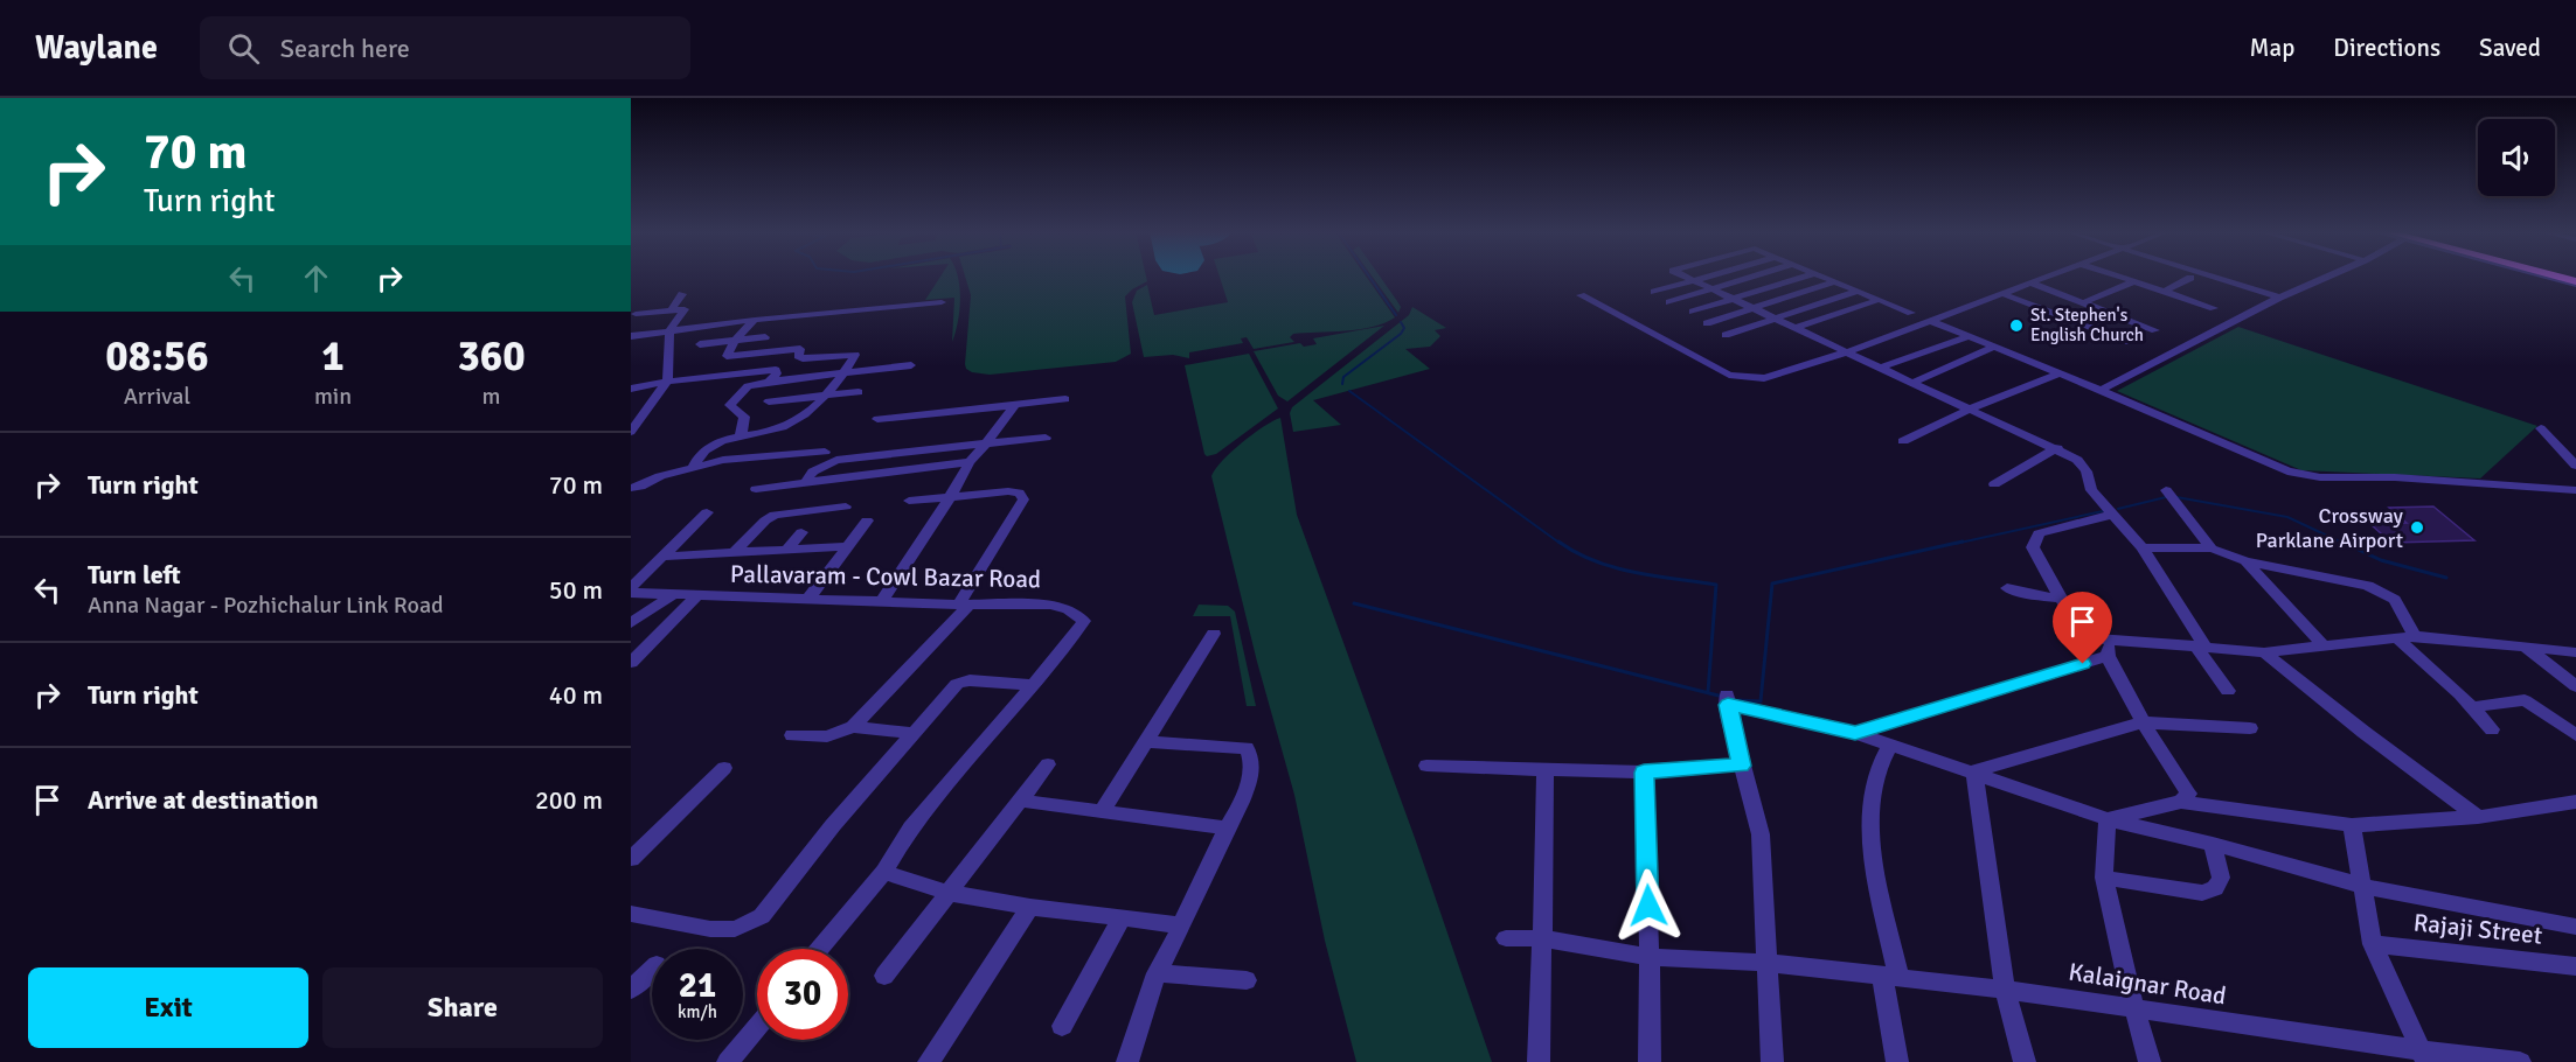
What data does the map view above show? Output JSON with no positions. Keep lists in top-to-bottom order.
{
  "streets": {
    "street": ["Pallavaram - Cowl Bazar Road", "Rajaji Street", "Kalaignar Road"]
  },
  "places": ["St. Stephen's English Church", "Crossway Parklane Airport"],
  "page": {
    "header": "Waylane",
    "search": "Search here",
    "nav": ["Map", "Directions", "Saved"],
    "turn": ["70 m", "Turn right"],
    "eta": [
      "08:56",
      "Arrival",
      "1",
      "min",
      "360",
      "m"
    ],
    "list": [
      {
        "name": "Turn right",
        "value": "70 m"
      },
      {
        "name": "Turn left",
        "note": "Anna Nagar - Pozhichalur Link Road",
        "value": "50 m"
      },
      {
        "name": "Turn right",
        "value": "40 m"
      },
      {
        "name": "Arrive at destination",
        "value": "200 m"
      }
    ],
    "speed": "21 km/h",
    "limit": "30",
    "buttons": ["Exit", "Share"]
  }
}
